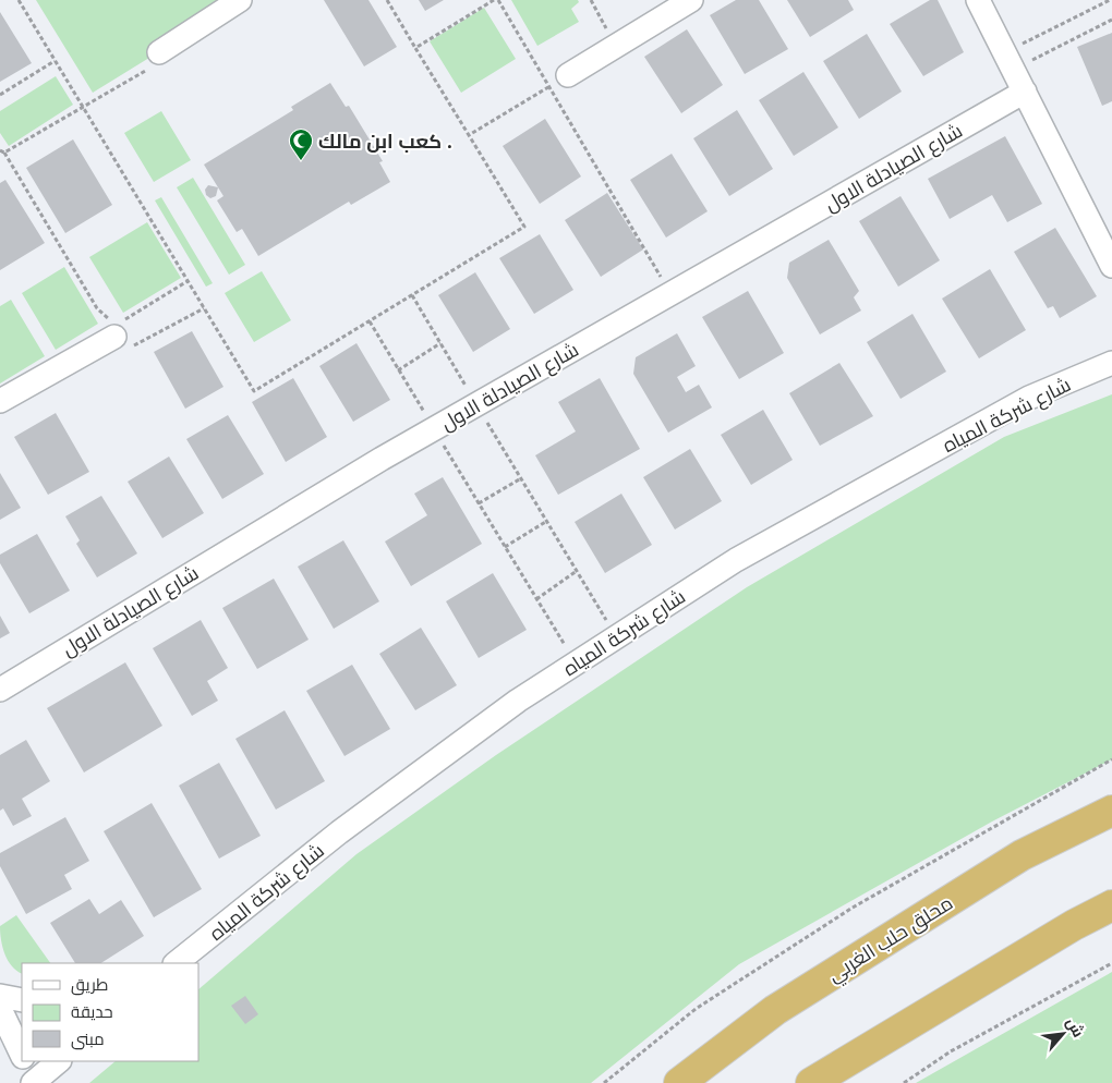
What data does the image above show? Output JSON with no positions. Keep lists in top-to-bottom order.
{
  "streets": {
    "highway": ["محلق حلب الغربي"],
    "street": ["شارع الصيادلة الاول", "شارع شركة المياه"]
  },
  "places": {
    "mosque": ["كعب ابن مالك ."]
  },
  "legend": ["طريق", "حديقة", "مبنى"],
  "north": "top right"
}
